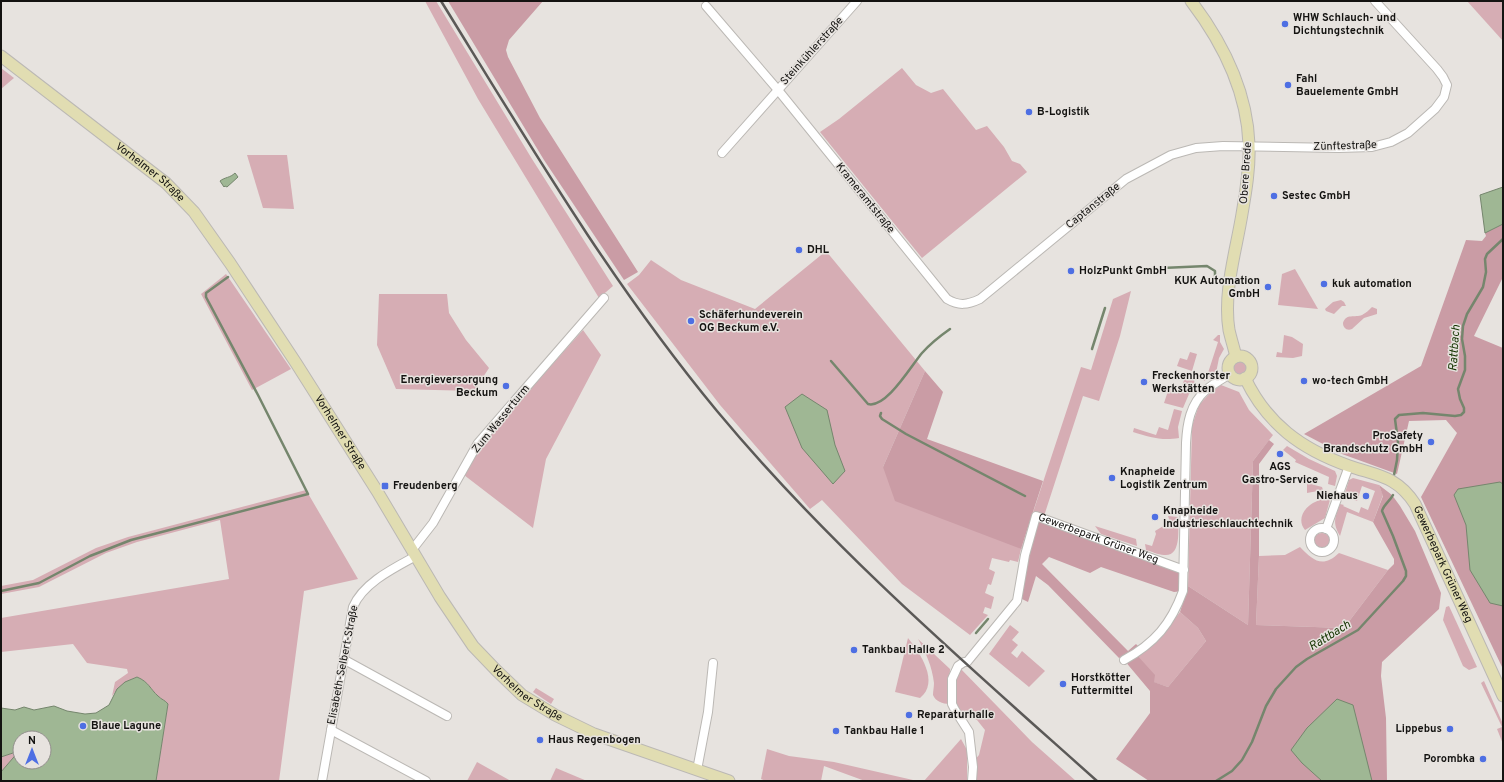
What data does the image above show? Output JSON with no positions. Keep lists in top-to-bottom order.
{
  "streets": {
    "street": [
      "Steinkühlerstraße",
      "Zünftestraße",
      "Vorhelmer Straße",
      "Obere Brede",
      "Krameramtstraße",
      "Captanstraße",
      "Zum Wasserturm",
      "Gewerbepark Grüner Weg",
      "Elisabeth-Selbert-Straße"
    ]
  },
  "crossings": [
    ["Steinkühlerstraße", "Krameramtstraße"],
    ["Zünftestraße", "Obere Brede"],
    ["Zünftestraße", "Captanstraße"],
    ["Vorhelmer Straße", "Zum Wasserturm"],
    ["Vorhelmer Straße", "Elisabeth-Selbert-Straße"],
    ["Obere Brede", "Captanstraße"],
    ["Obere Brede", "Gewerbepark Grüner Weg"],
    ["Krameramtstraße", "Captanstraße"],
    ["Zum Wasserturm", "Elisabeth-Selbert-Straße"]
  ],
  "water": ["Rattbach"],
  "places": {
    "other": [
      "WHW Schlauch- und Dichtungstechnik",
      "Fahl Bauelemente GmbH",
      "B-Logistik",
      "Sestec GmbH",
      "DHL",
      "HolzPunkt GmbH",
      "kuk automation",
      "KUK Automation GmbH",
      "Schäferhundeverein OG Beckum e.V.",
      "wo-tech GmbH",
      "Freckenhorster Werkstätten",
      "Energieversorgung Beckum",
      "ProSafety Brandschutz GmbH",
      "AGS Gastro-Service",
      "Knapheide Logistik Zentrum",
      "Niehaus",
      "Knapheide Industrieschlauchtechnik",
      "Tankbau Halle 2",
      "Horstkötter Futtermittel",
      "Reparaturhalle",
      "Blaue Lagune",
      "Lippebus",
      "Tankbau Halle 1",
      "Haus Regenbogen",
      "Porombka"
    ],
    "transit": ["Freudenberg"]
  },
  "north": "top"
}
